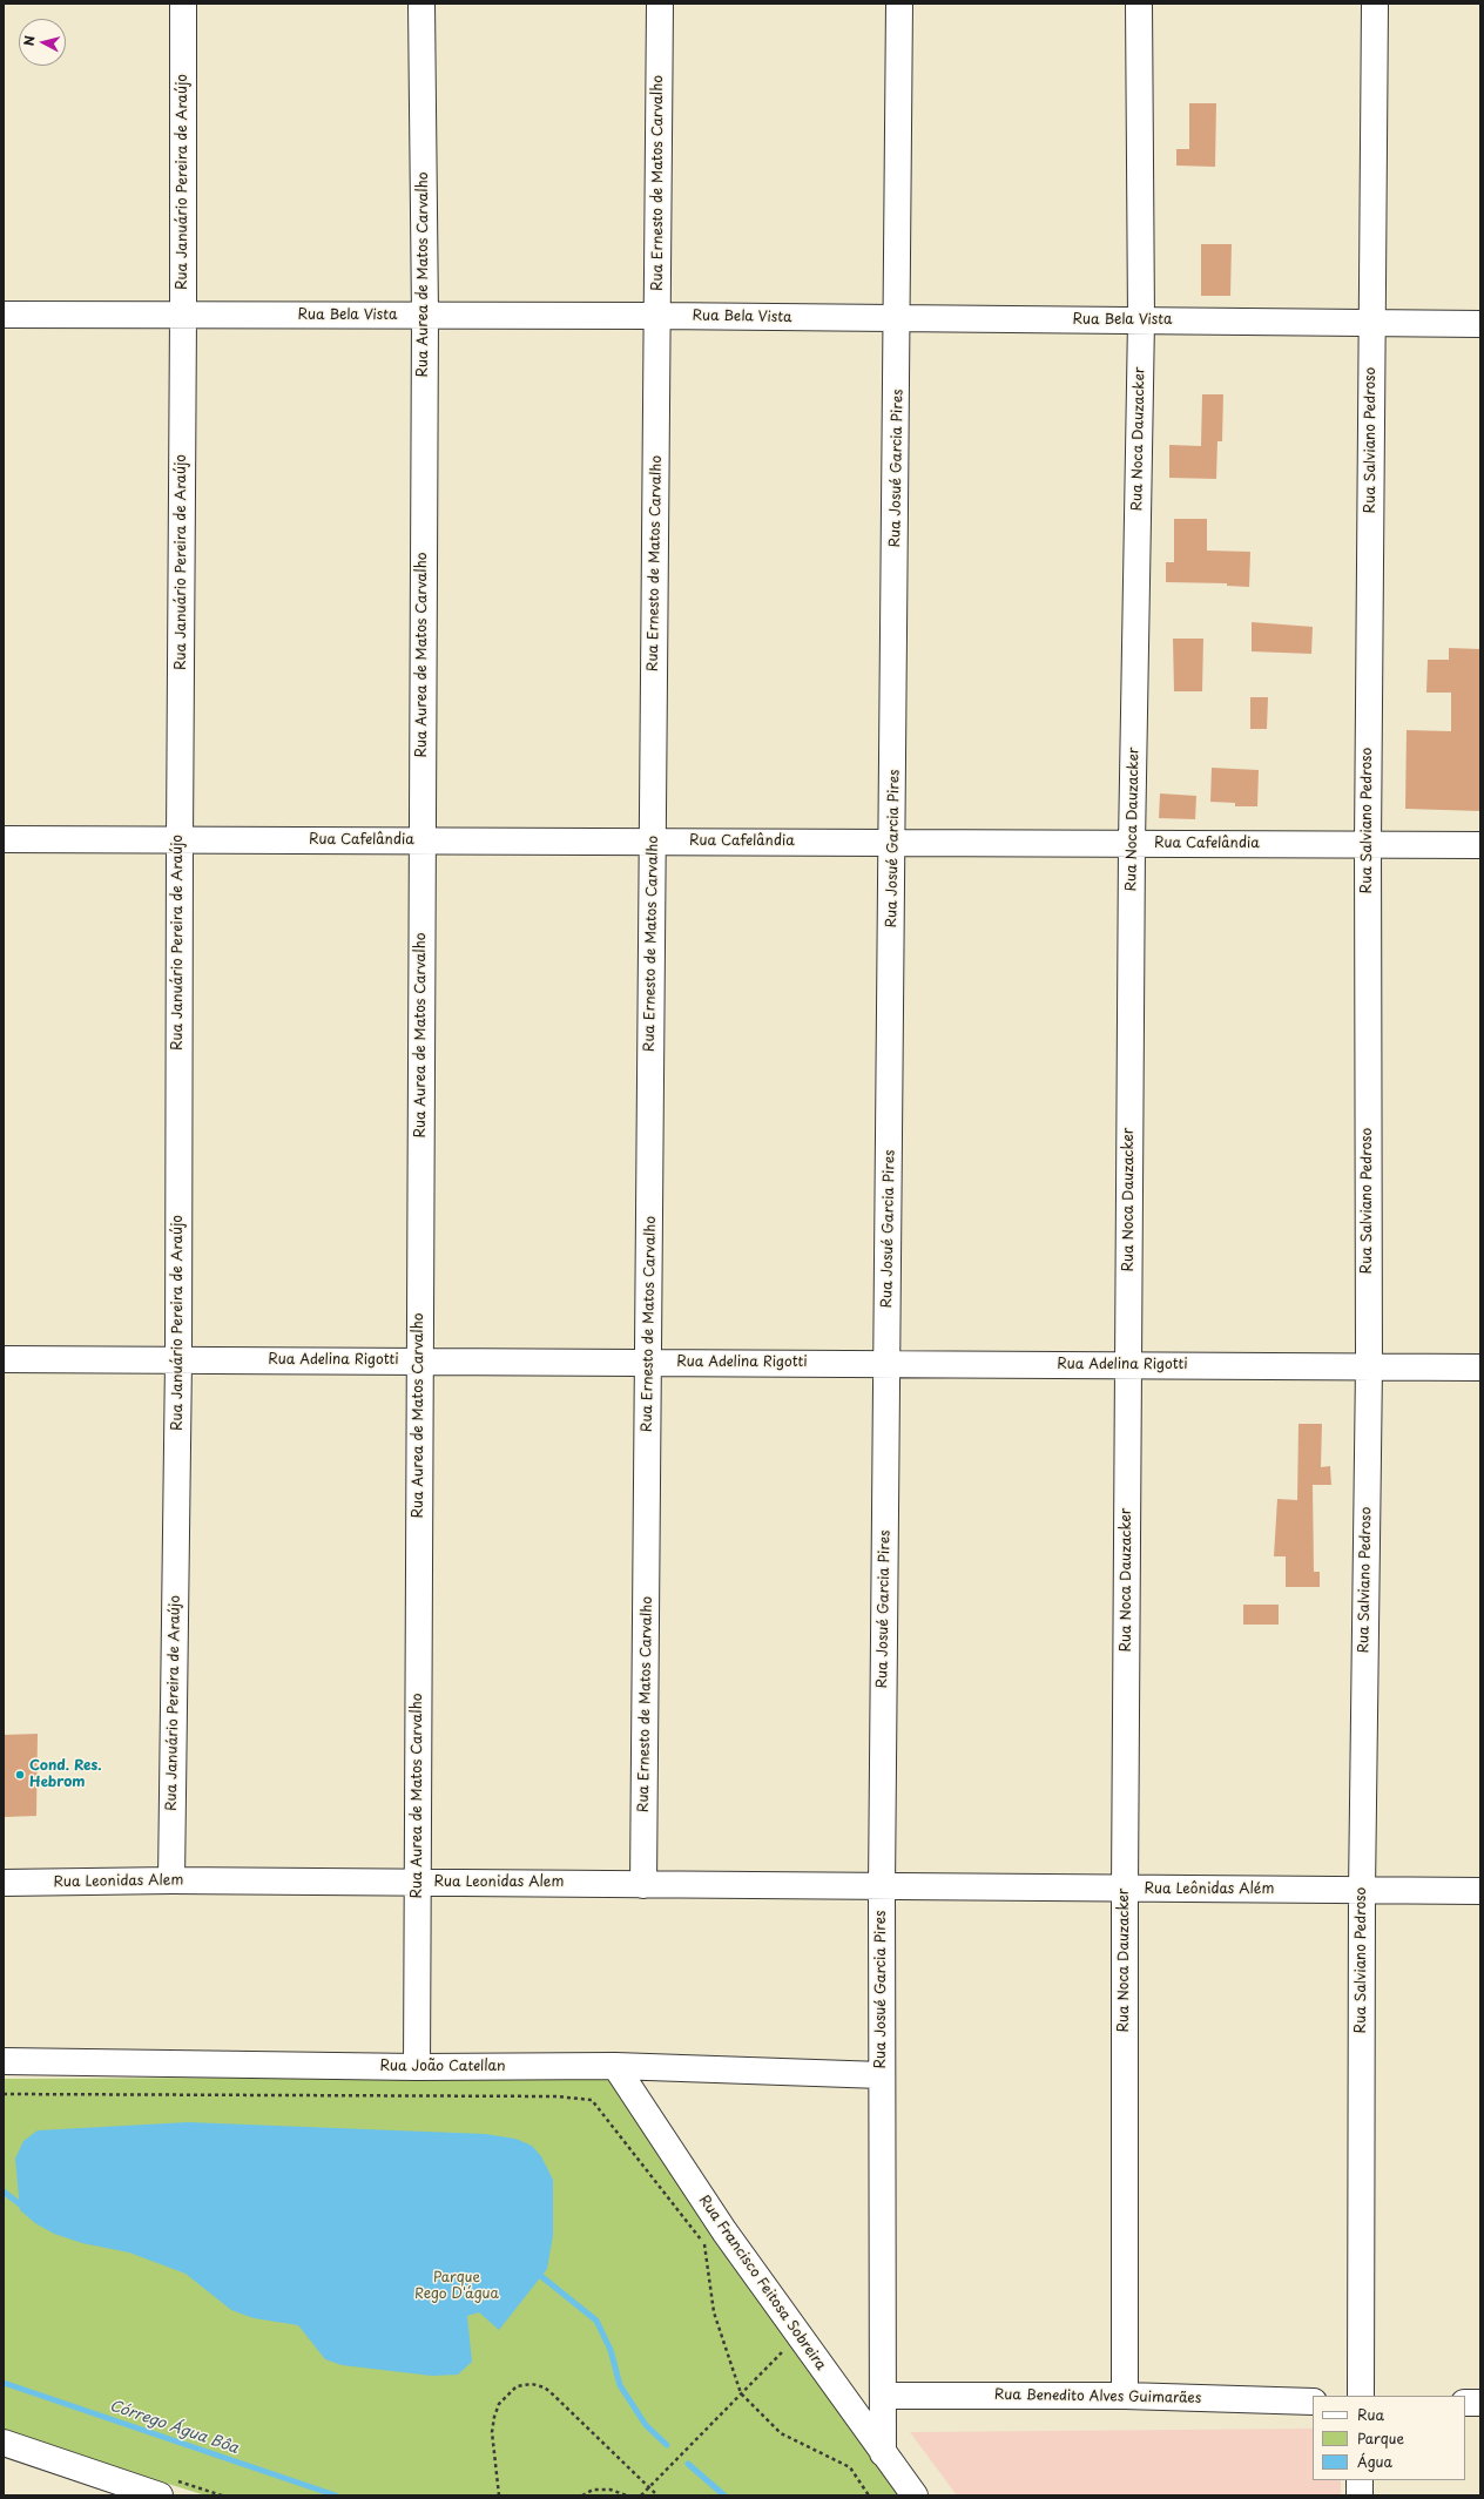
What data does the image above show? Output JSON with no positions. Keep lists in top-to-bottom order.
{
  "streets": {
    "street": [
      "Rua Januário Pereira de Araújo",
      "Rua Ernesto de Matos Carvalho",
      "Rua Aurea de Matos Carvalho",
      "Rua Bela Vista",
      "Rua Noca Dauzacker",
      "Rua Salviano Pedroso",
      "Rua Josué Garcia Pires",
      "Rua Cafelândia",
      "Rua Adelina Rigotti",
      "Rua Leonidas Alem",
      "Rua Leônidas Além",
      "Rua João Catellan",
      "Rua Francisco Feitosa Sobreira",
      "Rua Benedito Alves Guimarães"
    ]
  },
  "crossings": [
    ["Rua Januário Pereira de Araújo", "Rua Bela Vista"],
    ["Rua Januário Pereira de Araújo", "Rua Cafelândia"],
    ["Rua Januário Pereira de Araújo", "Rua Adelina Rigotti"],
    ["Rua Januário Pereira de Araújo", "Rua Leonidas Alem"],
    ["Rua Ernesto de Matos Carvalho", "Rua Bela Vista"],
    ["Rua Ernesto de Matos Carvalho", "Rua Cafelândia"],
    ["Rua Ernesto de Matos Carvalho", "Rua Adelina Rigotti"],
    ["Rua Ernesto de Matos Carvalho", "Rua Leonidas Alem"],
    ["Rua Aurea de Matos Carvalho", "Rua Bela Vista"],
    ["Rua Aurea de Matos Carvalho", "Rua Cafelândia"],
    ["Rua Aurea de Matos Carvalho", "Rua Adelina Rigotti"],
    ["Rua Aurea de Matos Carvalho", "Rua Leonidas Alem"],
    ["Rua Aurea de Matos Carvalho", "Rua João Catellan"],
    ["Rua Bela Vista", "Rua Noca Dauzacker"],
    ["Rua Bela Vista", "Rua Salviano Pedroso"],
    ["Rua Bela Vista", "Rua Josué Garcia Pires"],
    ["Rua Noca Dauzacker", "Rua Cafelândia"],
    ["Rua Noca Dauzacker", "Rua Adelina Rigotti"],
    ["Rua Noca Dauzacker", "Rua Leônidas Além"],
    ["Rua Noca Dauzacker", "Rua Benedito Alves Guimarães"],
    ["Rua Salviano Pedroso", "Rua Cafelândia"],
    ["Rua Salviano Pedroso", "Rua Adelina Rigotti"],
    ["Rua Salviano Pedroso", "Rua Leônidas Além"],
    ["Rua Josué Garcia Pires", "Rua Cafelândia"],
    ["Rua Josué Garcia Pires", "Rua Adelina Rigotti"],
    ["Rua Josué Garcia Pires", "Rua Leonidas Alem"],
    ["Rua Josué Garcia Pires", "Rua Leônidas Além"],
    ["Rua Josué Garcia Pires", "Rua João Catellan"],
    ["Rua Josué Garcia Pires", "Rua Francisco Feitosa Sobreira"],
    ["Rua Josué Garcia Pires", "Rua Benedito Alves Guimarães"],
    ["Rua Leonidas Alem", "Rua Leônidas Além"],
    ["Rua João Catellan", "Rua Francisco Feitosa Sobreira"]
  ],
  "water": ["Córrego Água Bôa"],
  "parks": ["Parque Rego D'água"],
  "places": ["Cond. Res. Hebrom"],
  "legend": ["Rua", "Parque", "Água"],
  "north": "left"
}
